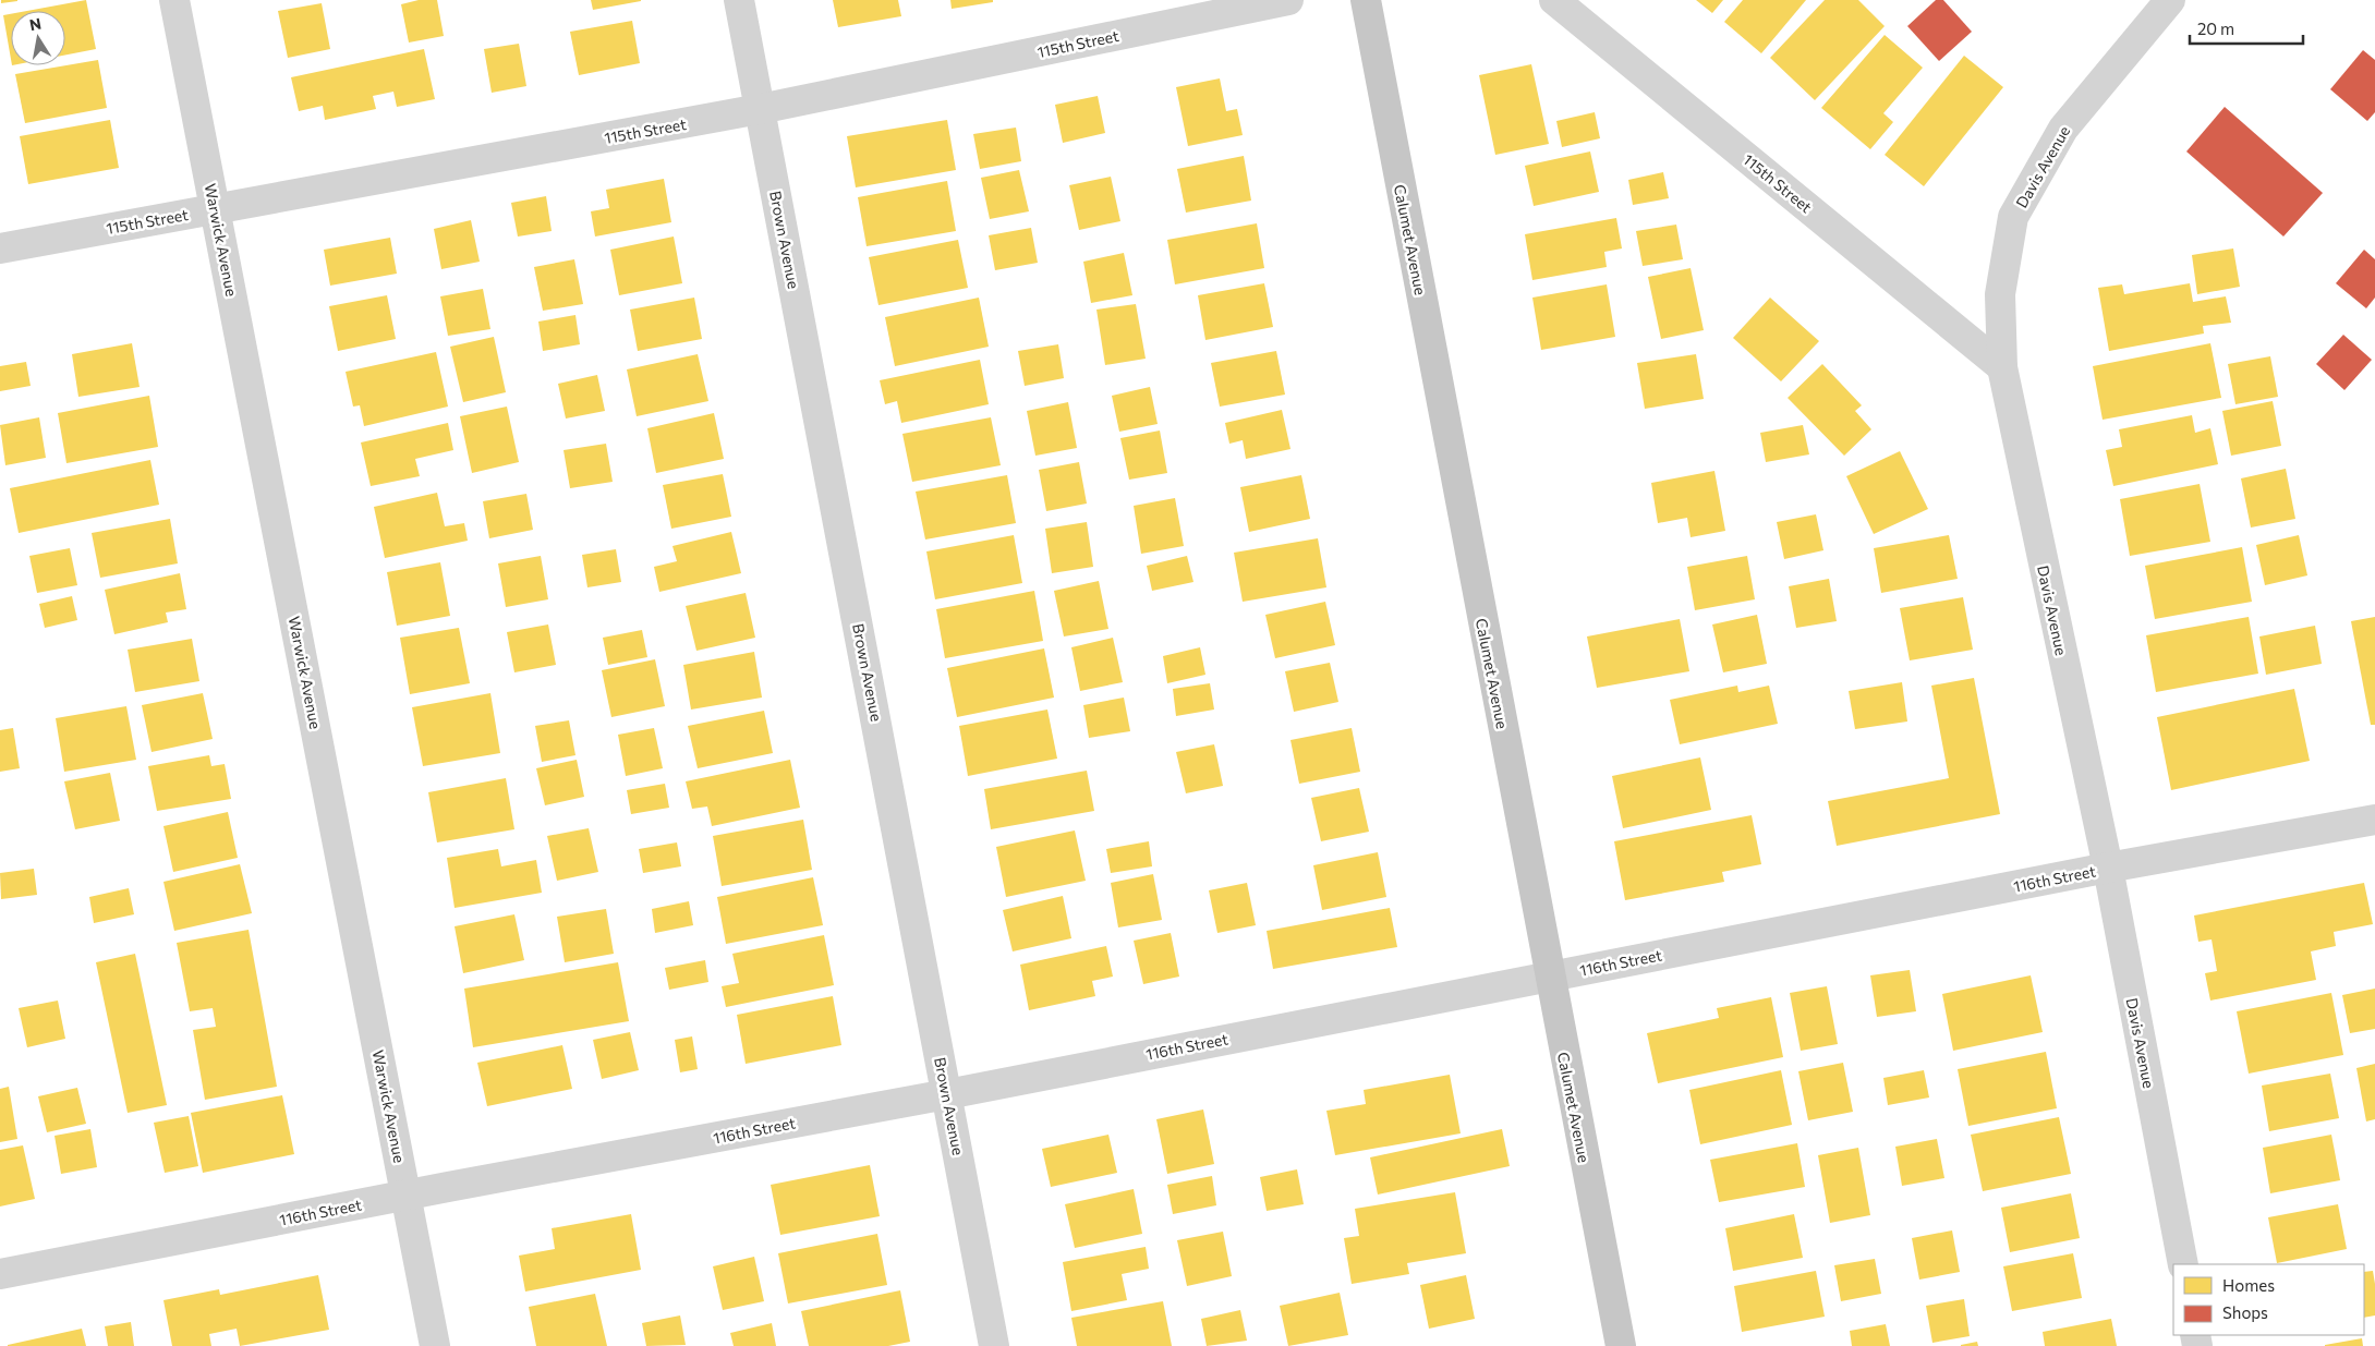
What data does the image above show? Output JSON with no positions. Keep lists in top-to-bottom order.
{
  "streets": {
    "main road": ["Calumet Avenue"],
    "street": [
      "115th Street",
      "Davis Avenue",
      "Warwick Avenue",
      "Brown Avenue",
      "116th Street"
    ]
  },
  "crossings": [
    ["115th Street", "Davis Avenue"],
    ["115th Street", "Warwick Avenue"],
    ["115th Street", "Brown Avenue"],
    ["Davis Avenue", "116th Street"],
    ["Warwick Avenue", "116th Street"],
    ["Brown Avenue", "116th Street"],
    ["Calumet Avenue", "116th Street"]
  ],
  "legend": ["Homes", "Shops"],
  "scale_bar": "20 m",
  "north": "top"
}
